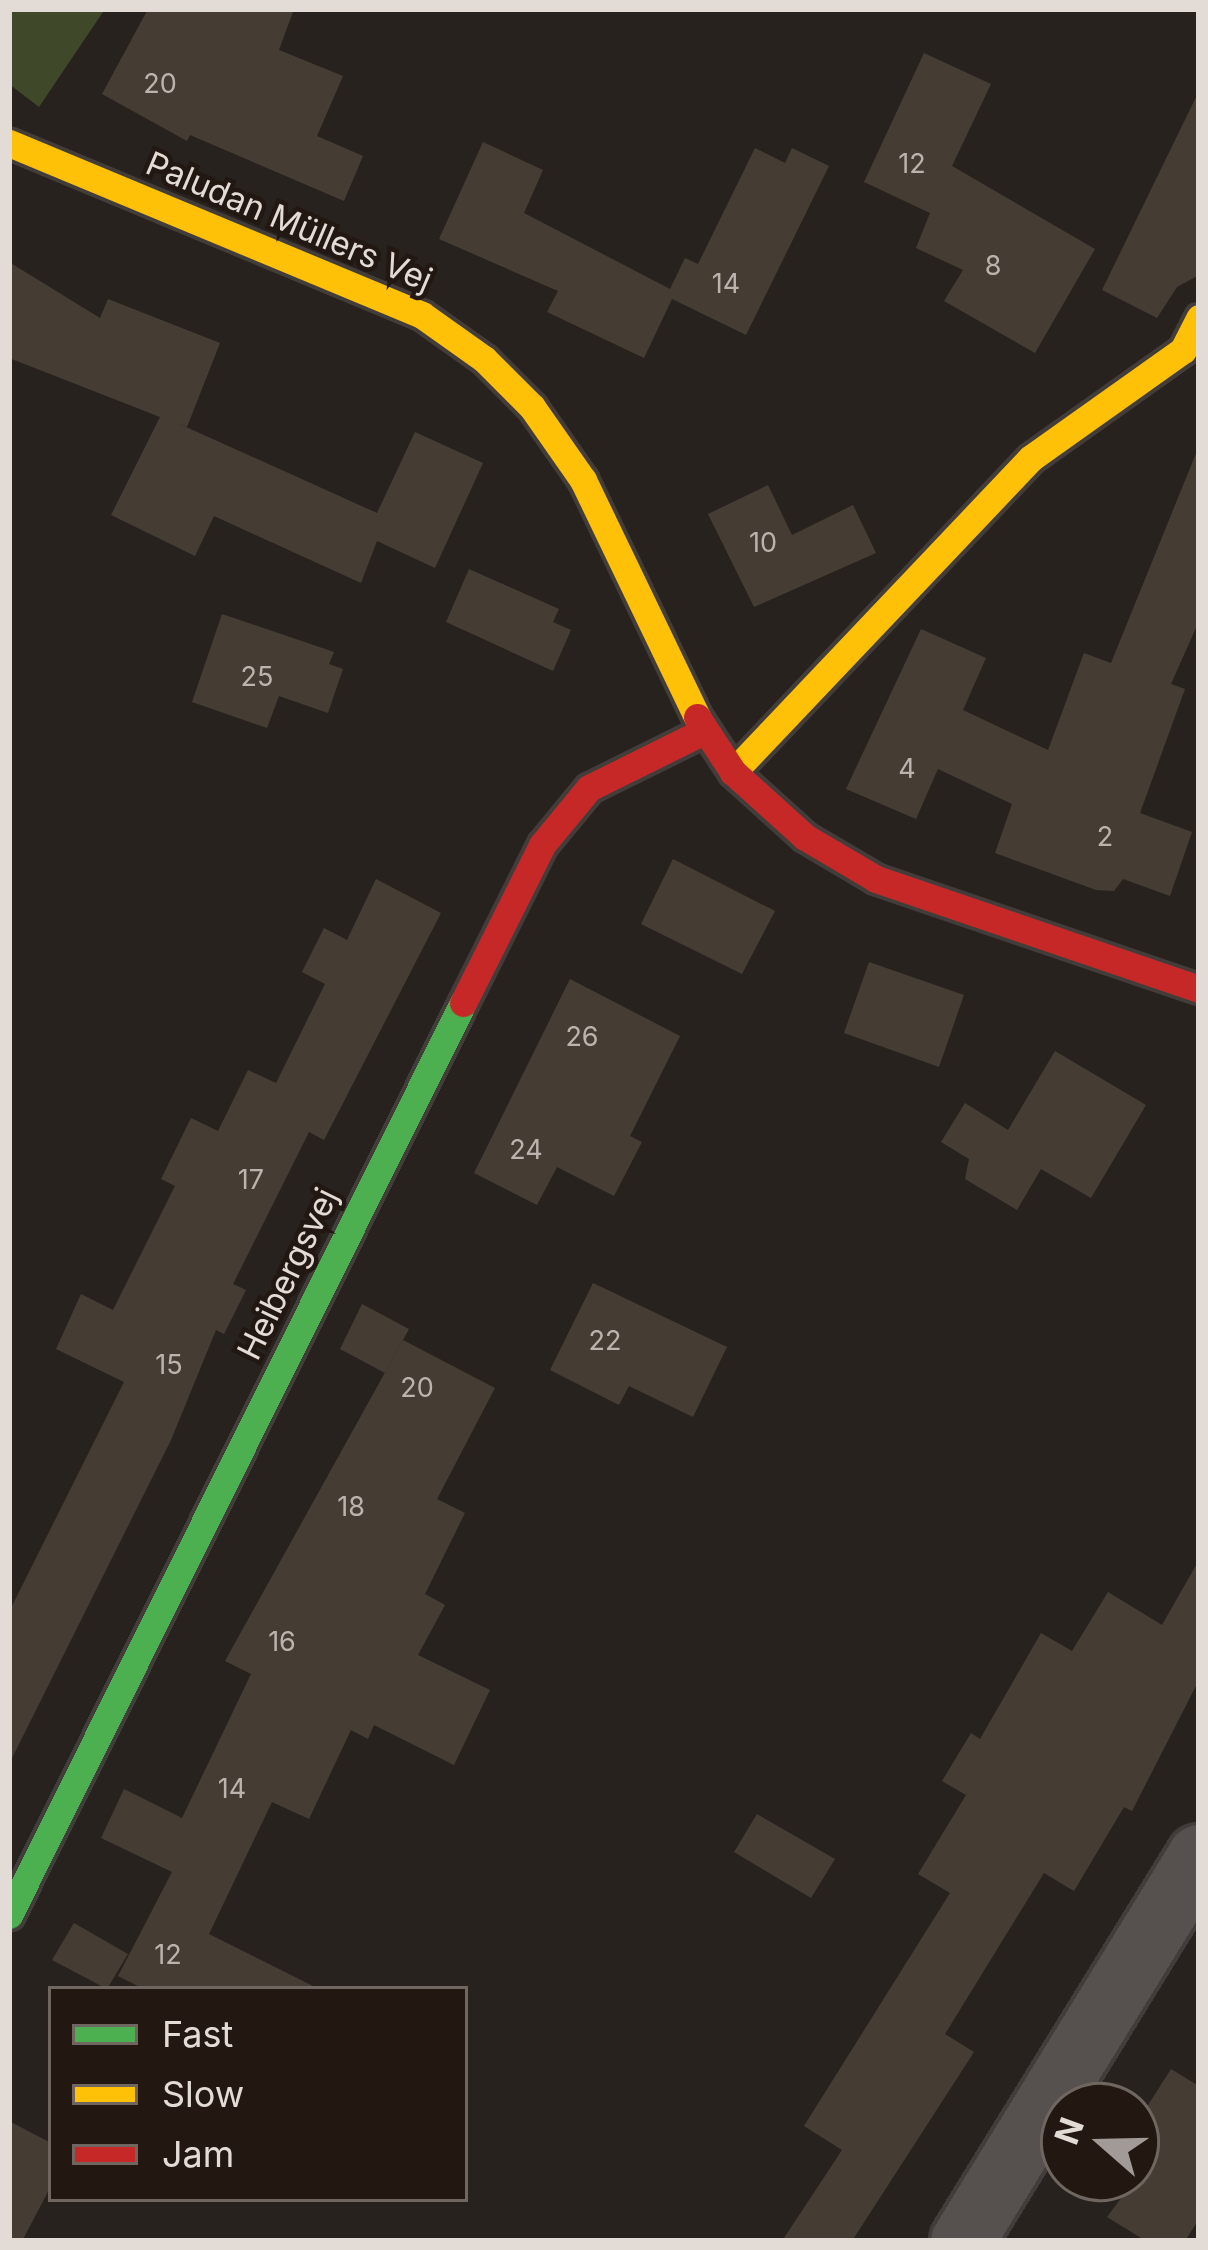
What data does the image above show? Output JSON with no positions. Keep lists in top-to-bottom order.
{
  "streets": {
    "street": ["Paludan Müllers Vej", "Heibergsvej"]
  },
  "crossings": [
    ["Paludan Müllers Vej", "Heibergsvej"]
  ],
  "house_numbers": [
    "20",
    "12",
    "8",
    "14",
    "10",
    "25",
    "4",
    "2",
    "26",
    "24",
    "17",
    "22",
    "15",
    "20",
    "18",
    "16",
    "14",
    "12"
  ],
  "legend": ["Fast", "Slow", "Jam"],
  "north": "left"
}
